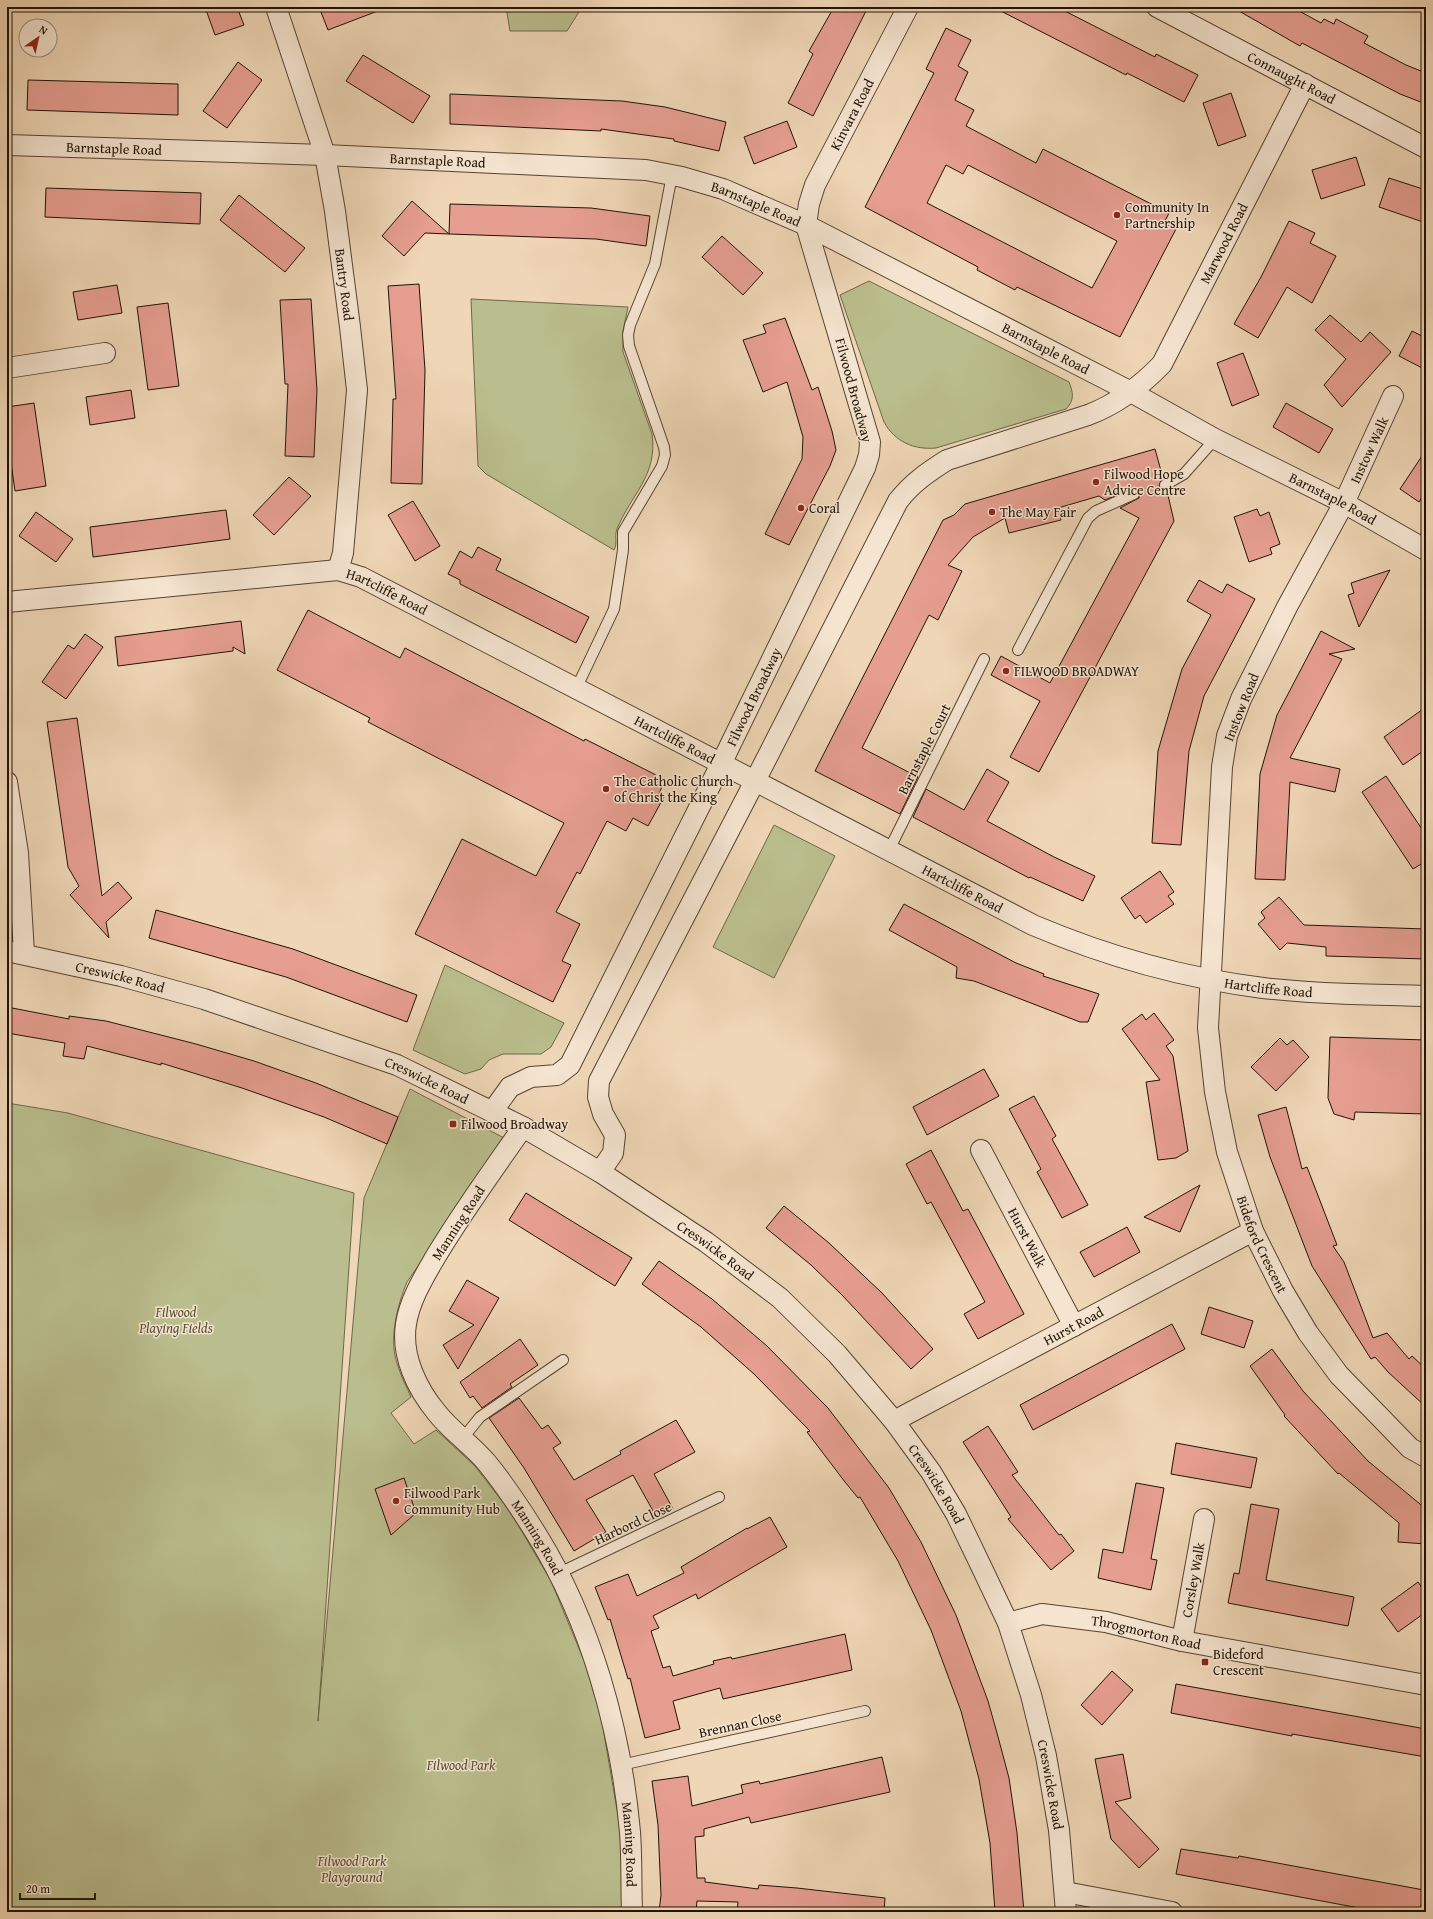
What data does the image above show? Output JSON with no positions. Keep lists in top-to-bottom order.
{
  "streets": {
    "street": [
      "Connaught Road",
      "Kinvara Road",
      "Barnstaple Road",
      "Marwood Road",
      "Bantry Road",
      "Filwood Broadway",
      "Instow Walk",
      "Hartcliffe Road",
      "Instow Road",
      "Creswicke Road",
      "Manning Road",
      "Hurst Walk",
      "Bideford Crescent",
      "Hurst Road",
      "Corsley Walk",
      "Throgmorton Road"
    ],
    "lane": ["Barnstaple Court", "Harbord Close", "Brennan Close"]
  },
  "crossings": [
    ["Connaught Road", "Marwood Road"],
    ["Kinvara Road", "Barnstaple Road"],
    ["Kinvara Road", "Filwood Broadway"],
    ["Barnstaple Road", "Marwood Road"],
    ["Barnstaple Road", "Bantry Road"],
    ["Barnstaple Road", "Filwood Broadway"],
    ["Barnstaple Road", "Instow Walk"],
    ["Barnstaple Road", "Instow Road"],
    ["Bantry Road", "Hartcliffe Road"],
    ["Filwood Broadway", "Hartcliffe Road"],
    ["Filwood Broadway", "Creswicke Road"],
    ["Instow Walk", "Instow Road"],
    ["Hartcliffe Road", "Instow Road"],
    ["Hartcliffe Road", "Barnstaple Court"],
    ["Hartcliffe Road", "Bideford Crescent"],
    ["Instow Road", "Bideford Crescent"],
    ["Creswicke Road", "Manning Road"],
    ["Creswicke Road", "Hurst Road"],
    ["Creswicke Road", "Throgmorton Road"],
    ["Manning Road", "Harbord Close"],
    ["Manning Road", "Brennan Close"],
    ["Hurst Walk", "Hurst Road"],
    ["Bideford Crescent", "Hurst Road"],
    ["Corsley Walk", "Throgmorton Road"]
  ],
  "parks": ["Filwood Playing Fields", "Filwood Park", "Filwood Park Playground"],
  "places": {
    "other": [
      "Community In Partnership",
      "Filwood Hope Advice Centre",
      "Coral",
      "The May Fair",
      "FILWOOD BROADWAY",
      "The Catholic Church of Christ the King",
      "Filwood Park Community Hub"
    ],
    "transit": ["Filwood Broadway", "Bideford Crescent"]
  },
  "scale_bar": "20 m",
  "north": "top right"
}
